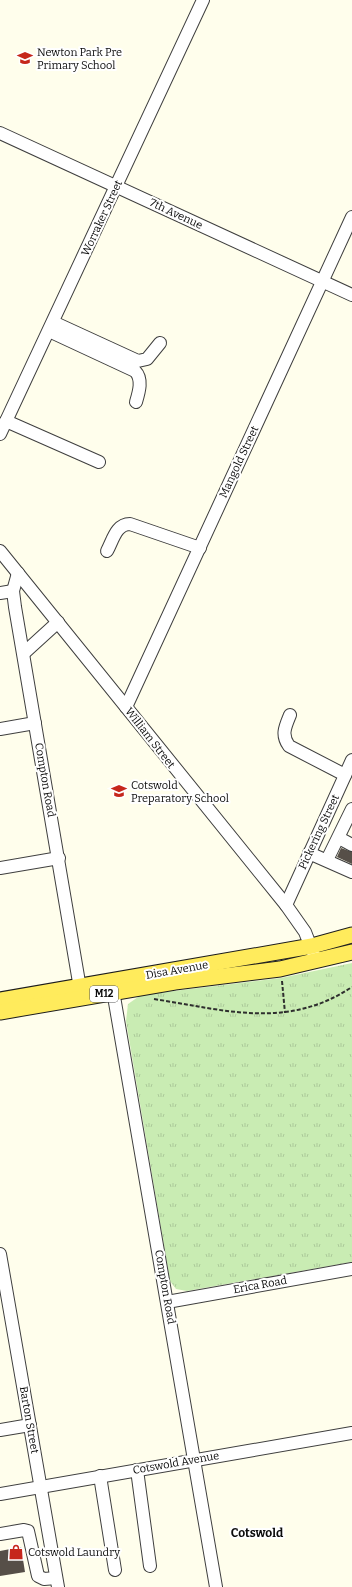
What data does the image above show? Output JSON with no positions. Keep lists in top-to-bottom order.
{
  "streets": {
    "main road": ["Disa Avenue", "M12"],
    "street": [
      "7th Avenue",
      "Worraker Street",
      "Mangold Street",
      "William Street",
      "Compton Road",
      "Pickering Street",
      "Erica Road",
      "Barton Street",
      "Cotswold Avenue"
    ]
  },
  "crossings": [
    ["7th Avenue", "Worraker Street"],
    ["7th Avenue", "Mangold Street"],
    ["Mangold Street", "William Street"],
    ["William Street", "Compton Road"],
    ["William Street", "Pickering Street"],
    ["William Street", "Disa Avenue"],
    ["Compton Road", "Disa Avenue"],
    ["Compton Road", "Erica Road"],
    ["Compton Road", "Cotswold Avenue"],
    ["Barton Street", "Cotswold Avenue"]
  ],
  "districts": ["Cotswold"],
  "places": {
    "school or university": ["Newton Park Pre Primary School", "Cotswold Preparatory School"],
    "shop": ["Cotswold Laundry"]
  }
}
